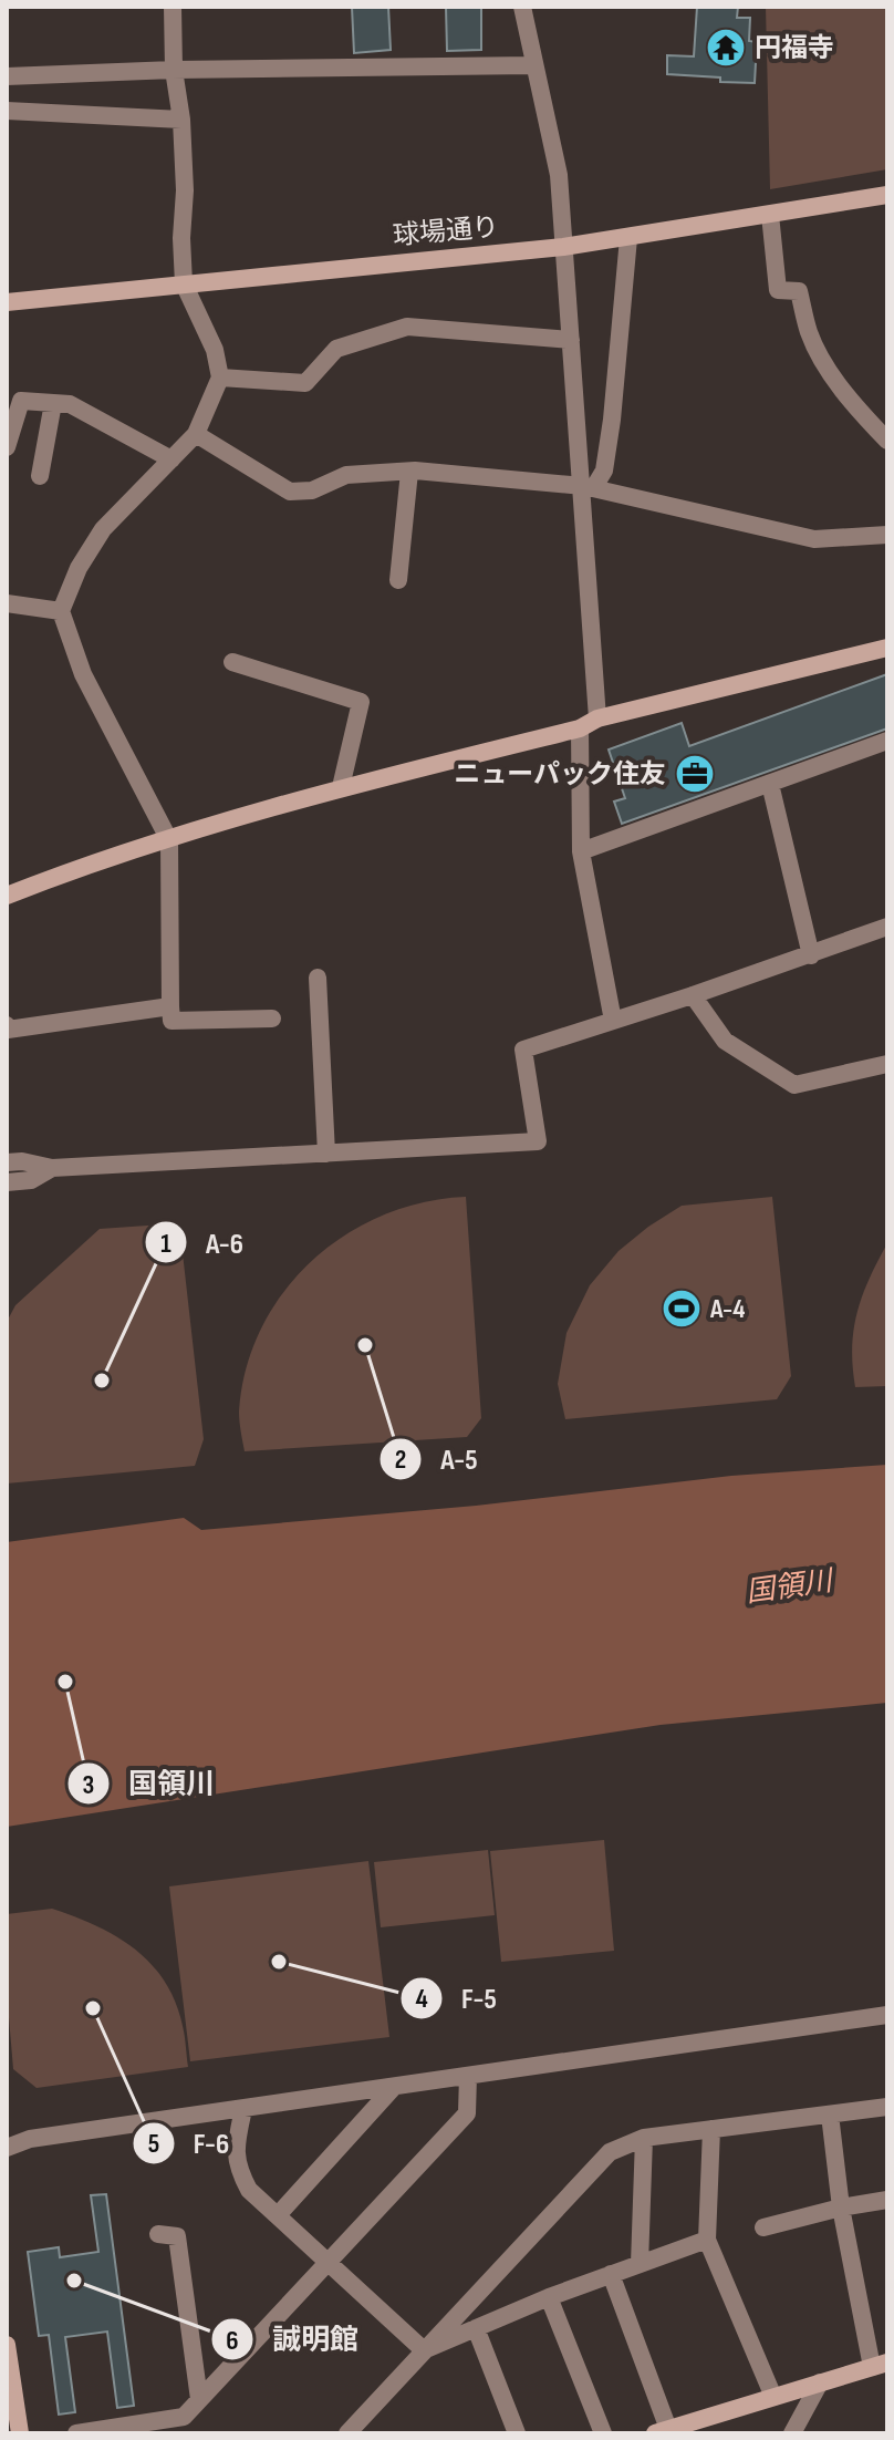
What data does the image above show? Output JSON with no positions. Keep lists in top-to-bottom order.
{
  "streets": {
    "street": ["球場通り"]
  },
  "water": ["国領川"],
  "places": {
    "temple": ["円福寺"],
    "office": ["ニューパック住友"],
    "sports": ["A-4"],
    "other": [
      "A-5",
      "A-6",
      "国領川",
      "F-5",
      "F-6",
      "誠明館"
    ]
  }
}
